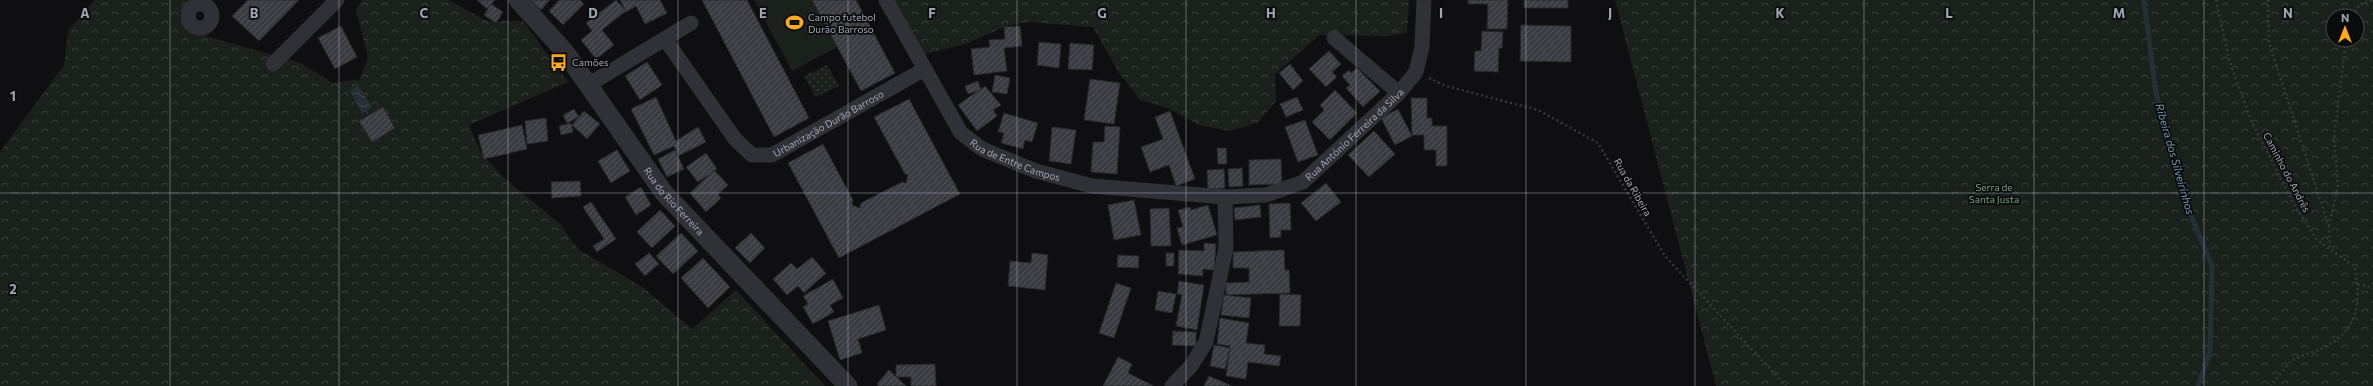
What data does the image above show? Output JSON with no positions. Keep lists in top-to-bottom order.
{
  "streets": {
    "street": [
      "Urbanização Durão Barroso",
      "Rua António Ferreira da Silva",
      "Rua de Entre Campos",
      "Rua do Rio Ferreira"
    ],
    "path": ["Caminho do Andrês", "Rua da Ribeira"]
  },
  "crossings": [
    ["Urbanização Durão Barroso", "Rua de Entre Campos"],
    ["Rua António Ferreira da Silva", "Rua de Entre Campos"],
    ["Rua António Ferreira da Silva", "Rua da Ribeira"]
  ],
  "water": ["Ribeira dos Silveirinhos"],
  "parks": ["Serra de Santa Justa"],
  "places": {
    "sports": ["Campo futebol Durão Barroso"],
    "bus stop": ["Camões"]
  },
  "north": "top",
  "grid": {
    "columns": [
      "A",
      "B",
      "C",
      "D",
      "E",
      "F",
      "G",
      "H",
      "I",
      "J",
      "K",
      "L",
      "M",
      "N"
    ],
    "rows": ["1", "2"]
  }
}
